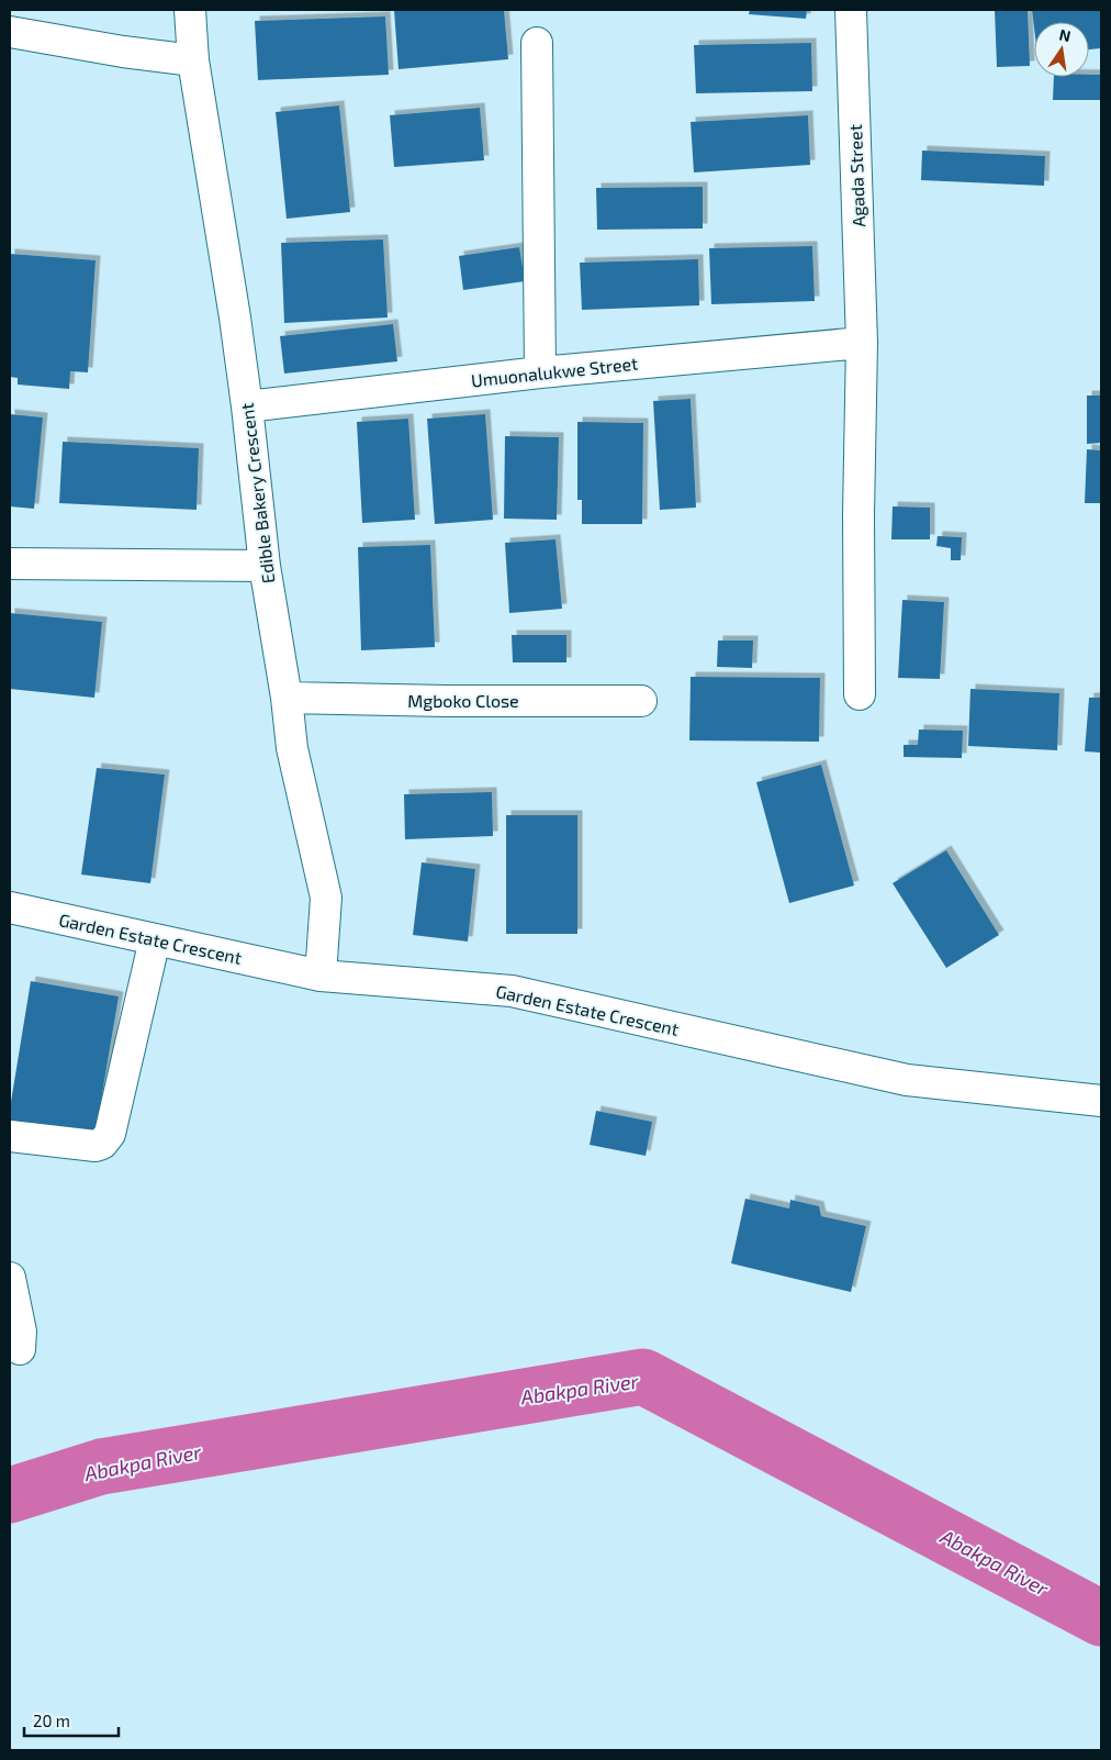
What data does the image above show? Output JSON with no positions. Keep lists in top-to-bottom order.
{
  "streets": {
    "street": [
      "Agada Street",
      "Umuonalukwe Street",
      "Edible Bakery Crescent",
      "Mgboko Close",
      "Garden Estate Crescent"
    ]
  },
  "crossings": [
    ["Agada Street", "Umuonalukwe Street"],
    ["Umuonalukwe Street", "Edible Bakery Crescent"],
    ["Edible Bakery Crescent", "Mgboko Close"],
    ["Edible Bakery Crescent", "Garden Estate Crescent"]
  ],
  "water": ["Abakpa River"],
  "scale_bar": "20 m",
  "north": "top"
}
